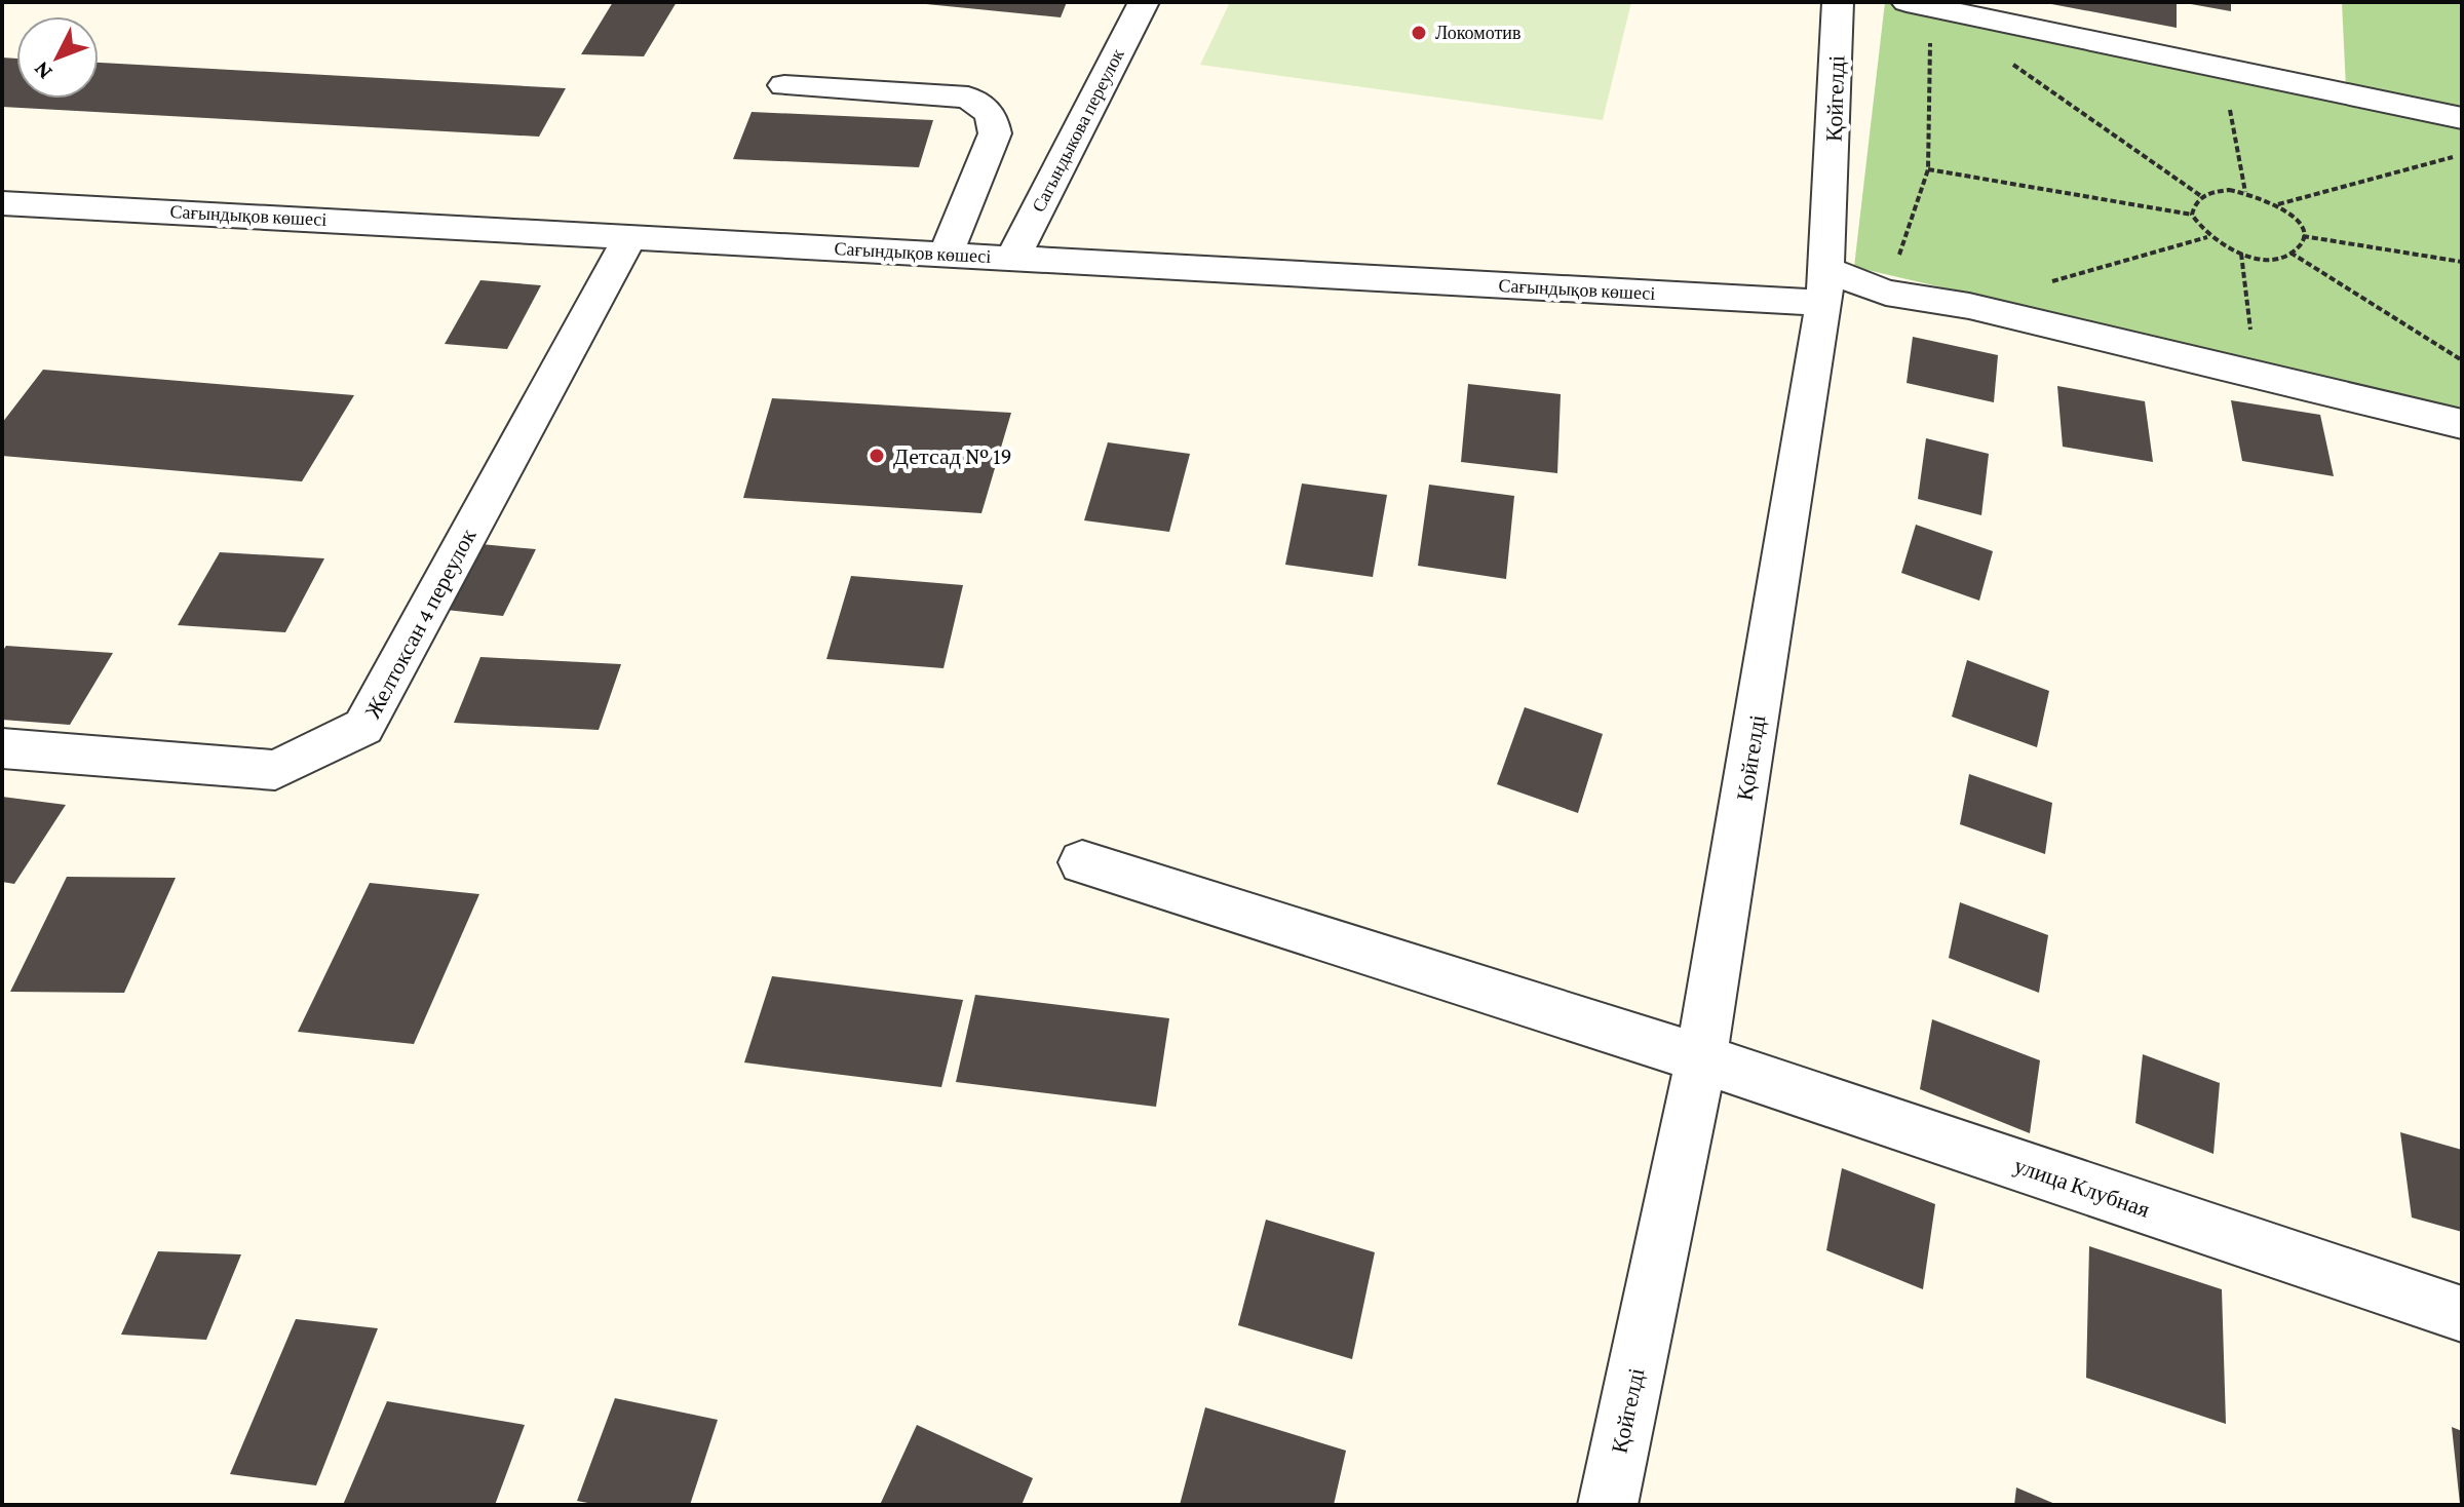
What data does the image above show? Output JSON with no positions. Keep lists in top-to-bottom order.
{
  "streets": {
    "street": [
      "Қойгелді",
      "Сагындыкова переулок",
      "Сағындықов көшесі",
      "Желтоксан 4 переулок",
      "улица Клубная"
    ]
  },
  "crossings": [
    ["Қойгелді", "Сағындықов көшесі"],
    ["Қойгелді", "улица Клубная"],
    ["Сагындыкова переулок", "Сағындықов көшесі"],
    ["Сағындықов көшесі", "Желтоксан 4 переулок"]
  ],
  "places": ["Локомотив", "Детсад № 19"],
  "north": "bottom left"
}
